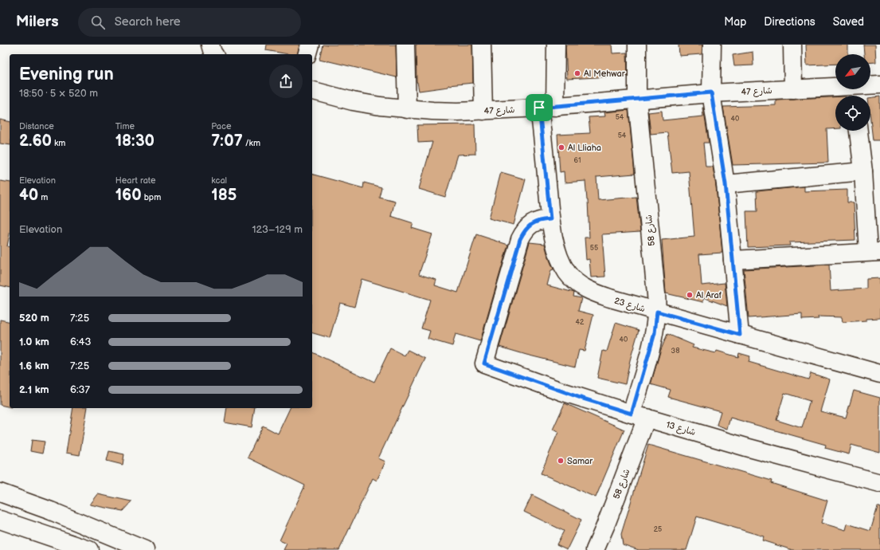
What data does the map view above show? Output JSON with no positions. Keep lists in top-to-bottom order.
{
  "streets": {
    "street": [
      "شارع 47",
      "شارع 58",
      "شارع 23",
      "شارع 13"
    ]
  },
  "crossings": [
    ["شارع 47", "شارع 58"],
    ["شارع 47", "شارع 23"],
    ["شارع 58", "شارع 23"],
    ["شارع 58", "شارع 13"],
    ["شارع 23", "شارع 13"]
  ],
  "places": [
    "Al Mehwar",
    "Al Lliaha",
    "Al Araf",
    "Samar"
  ],
  "house_numbers": [
    "54",
    "40",
    "54",
    "61",
    "55",
    "42",
    "40",
    "38",
    "25"
  ],
  "north": "bottom left",
  "page": {
    "header": "Milers",
    "search": "Search here",
    "nav": ["Map", "Directions", "Saved"],
    "heading": ["Evening run", "18:50 · 5 × 520 m"],
    "stats": [
      ["Distance", "2.60 km"],
      ["Time", "18:30"],
      ["Pace", "7:07 /km"],
      ["Elevation", "40 m"],
      ["Heart rate", "160 bpm"],
      ["kcal", "185"]
    ],
    "chart": ["Elevation", "123–129 m"],
    "list": [
      {
        "name": "520 m",
        "note": "7:25"
      },
      {
        "name": "1.0 km",
        "note": "6:43"
      },
      {
        "name": "1.6 km",
        "note": "7:25"
      },
      {
        "name": "2.1 km",
        "note": "6:37"
      }
    ]
  }
}
